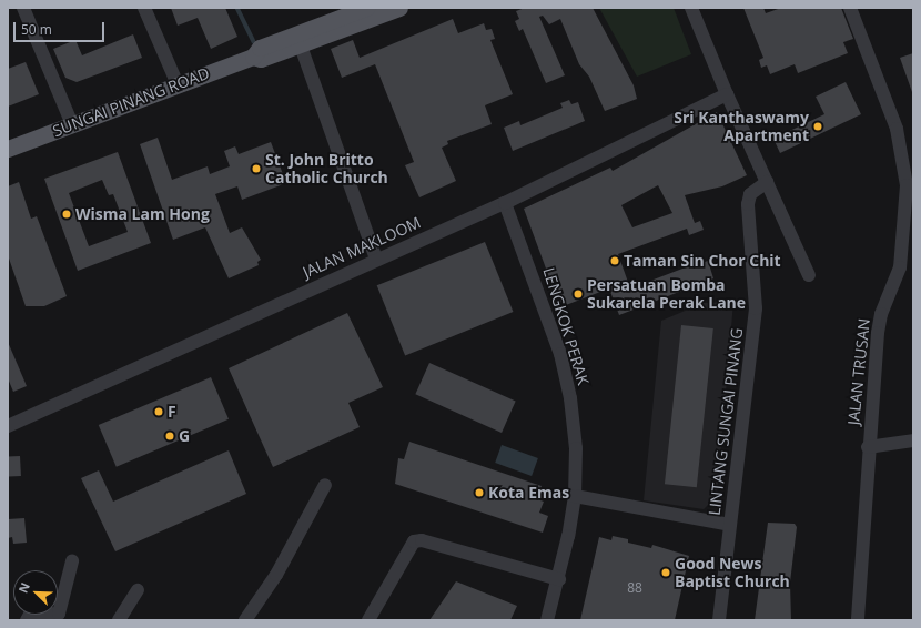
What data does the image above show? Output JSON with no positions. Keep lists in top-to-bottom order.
{
  "streets": {
    "main road": ["SUNGAI PINANG ROAD"],
    "street": [
      "JALAN MAKLOOM",
      "LENGKOK PERAK",
      "JALAN TRUSAN",
      "LINTANG SUNGAI PINANG"
    ]
  },
  "crossings": [
    ["JALAN MAKLOOM", "LENGKOK PERAK"]
  ],
  "places": [
    "Sri Kanthaswamy Apartment",
    "St. John Britto Catholic Church",
    "Wisma Lam Hong",
    "Taman Sin Chor Chit",
    "Persatuan Bomba Sukarela Perak Lane",
    "F",
    "G",
    "Kota Emas",
    "Good News Baptist Church"
  ],
  "house_numbers": ["88"],
  "scale_bar": "50 m",
  "north": "top left"
}
